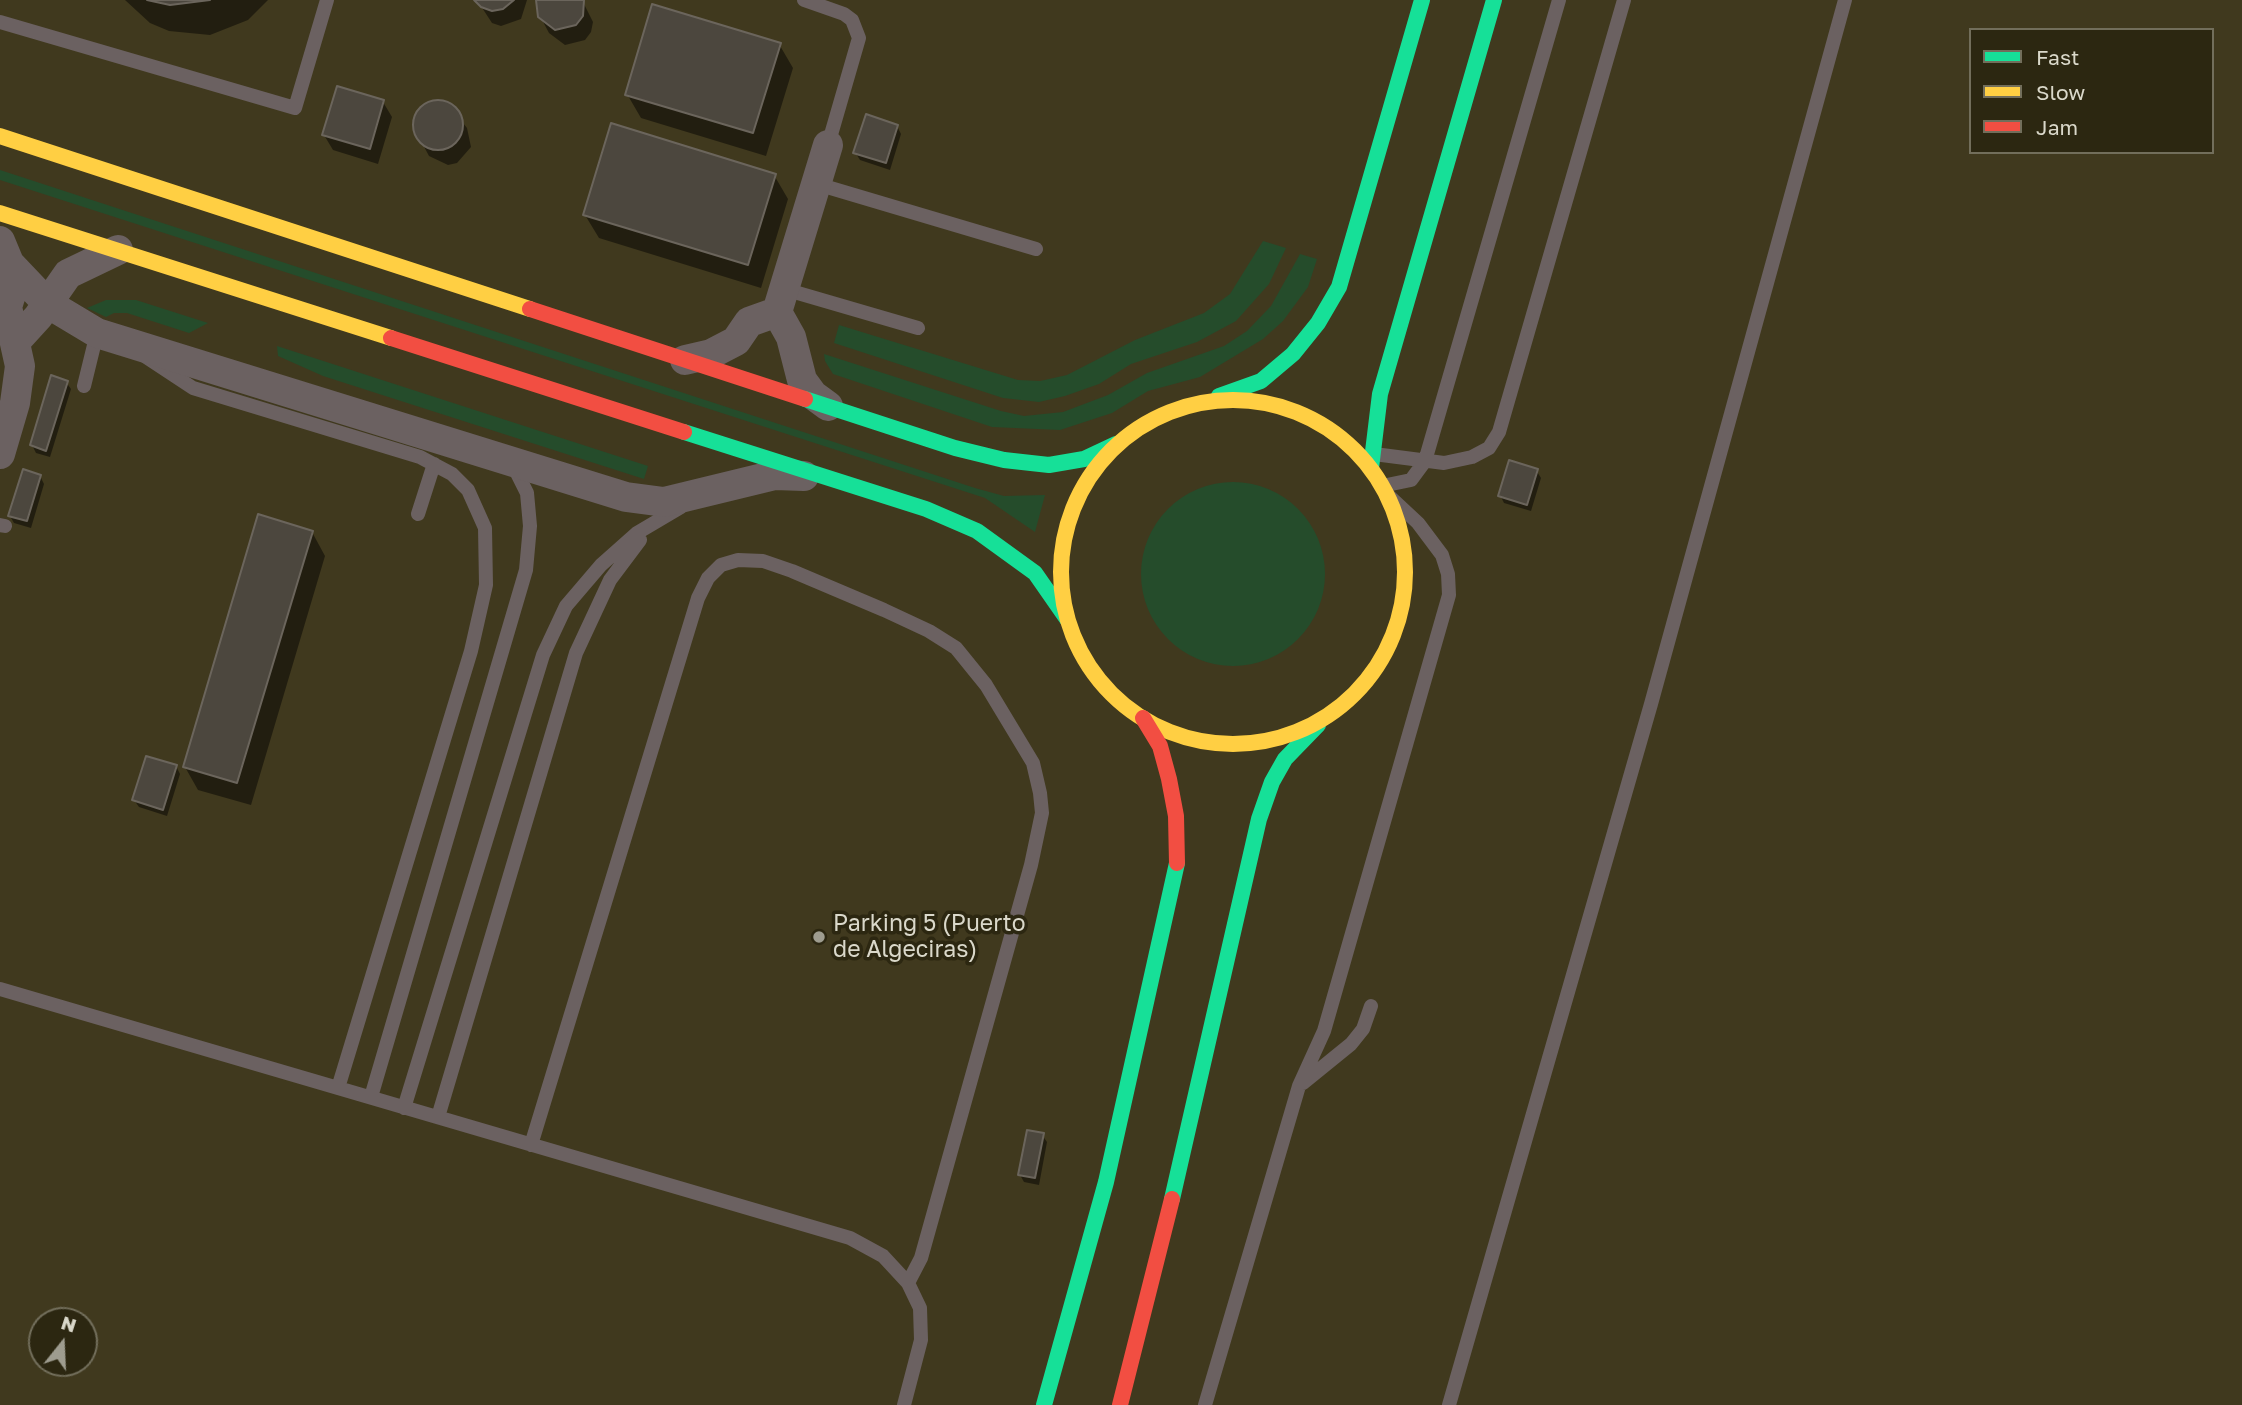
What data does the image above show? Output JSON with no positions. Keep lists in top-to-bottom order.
{
  "places": ["Parking 5 (Puerto de Algeciras)"],
  "legend": ["Fast", "Slow", "Jam"],
  "north": "top"
}
